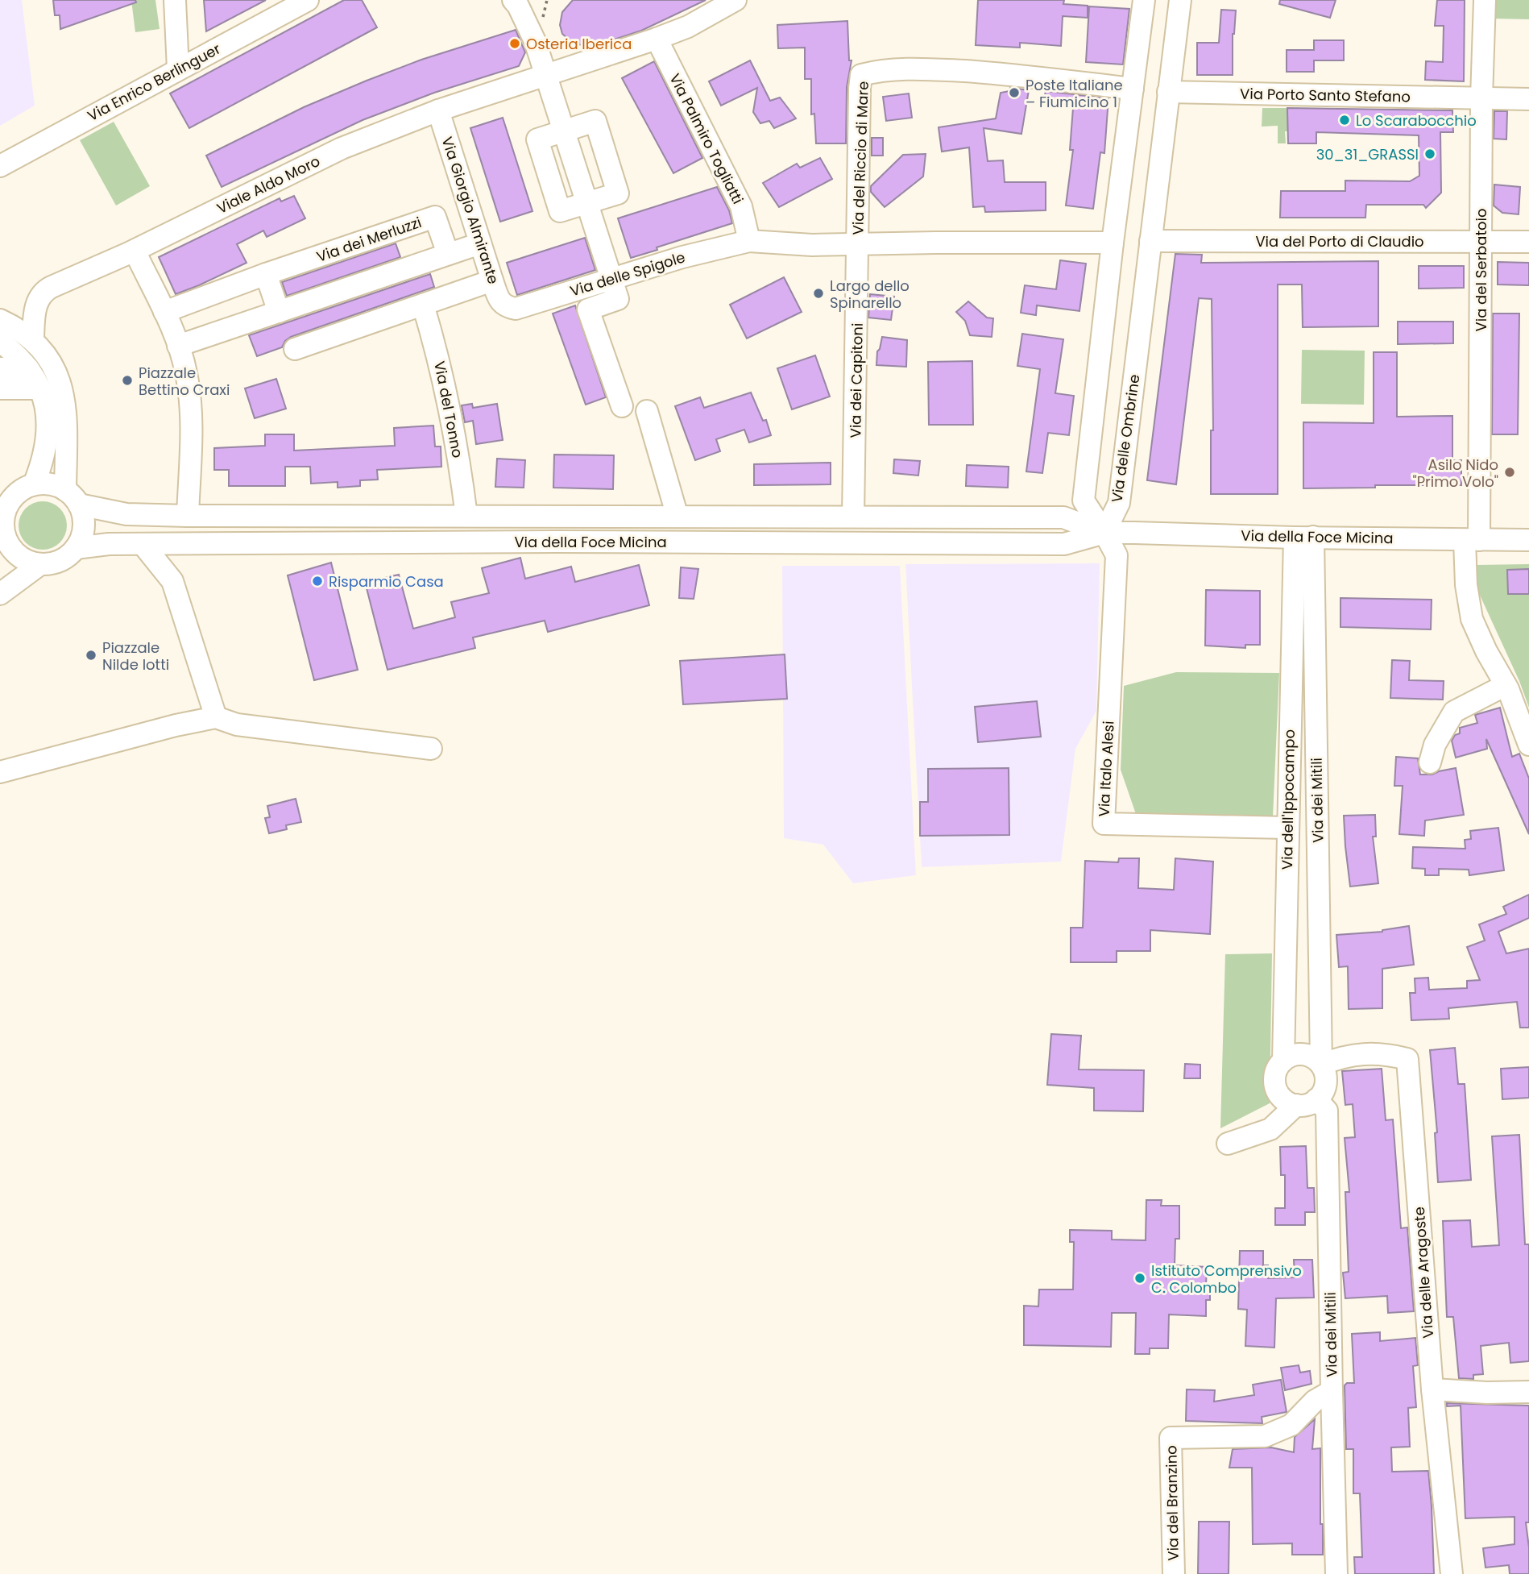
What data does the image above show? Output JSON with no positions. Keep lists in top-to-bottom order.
{
  "streets": {
    "street": [
      "Via Enrico Berlinguer",
      "Via Porto Santo Stefano",
      "Via Palmiro Togliatti",
      "Via del Riccio di Mare",
      "Viale Aldo Moro",
      "Via Giorgio Almirante",
      "Via dei Merluzzi",
      "Via del Porto di Claudio",
      "Via del Serbatoio",
      "Via delle Spigole",
      "Via dei Capitoni",
      "Via del Tonno",
      "Via delle Ombrine",
      "Via della Foce Micina",
      "Via Italo Alesi",
      "Via dell'Ippocampo",
      "Via dei Mitili",
      "Via delle Aragoste",
      "Via del Branzino"
    ]
  },
  "crossings": [
    ["Via Porto Santo Stefano", "Via del Serbatoio"],
    ["Via Porto Santo Stefano", "Via delle Ombrine"],
    ["Via Palmiro Togliatti", "Viale Aldo Moro"],
    ["Via Palmiro Togliatti", "Via delle Spigole"],
    ["Via del Riccio di Mare", "Via dei Capitoni"],
    ["Via del Riccio di Mare", "Via delle Ombrine"],
    ["Viale Aldo Moro", "Via Giorgio Almirante"],
    ["Via Giorgio Almirante", "Via delle Spigole"],
    ["Via del Porto di Claudio", "Via del Serbatoio"],
    ["Via del Porto di Claudio", "Via delle Ombrine"],
    ["Via del Serbatoio", "Via della Foce Micina"],
    ["Via dei Capitoni", "Via della Foce Micina"],
    ["Via del Tonno", "Via della Foce Micina"],
    ["Via delle Ombrine", "Via della Foce Micina"],
    ["Via delle Ombrine", "Via Italo Alesi"],
    ["Via della Foce Micina", "Via Italo Alesi"],
    ["Via della Foce Micina", "Via dell'Ippocampo"],
    ["Via della Foce Micina", "Via dei Mitili"],
    ["Via Italo Alesi", "Via dell'Ippocampo"],
    ["Via dell'Ippocampo", "Via dei Mitili"],
    ["Via dell'Ippocampo", "Via delle Aragoste"],
    ["Via dei Mitili", "Via delle Aragoste"],
    ["Via dei Mitili", "Via del Branzino"]
  ],
  "places": [
    "Osteria Iberica",
    "Poste Italiane – Fiumicino 1",
    "Lo Scarabocchio",
    "30_31_GRASSI",
    "Largo dello Spinarello",
    "Piazzale Bettino Craxi",
    "Asilo Nido \"Primo Volo\"",
    "Risparmio Casa",
    "Piazzale Nilde Iotti",
    "Istituto Comprensivo C. Colombo"
  ]
}
